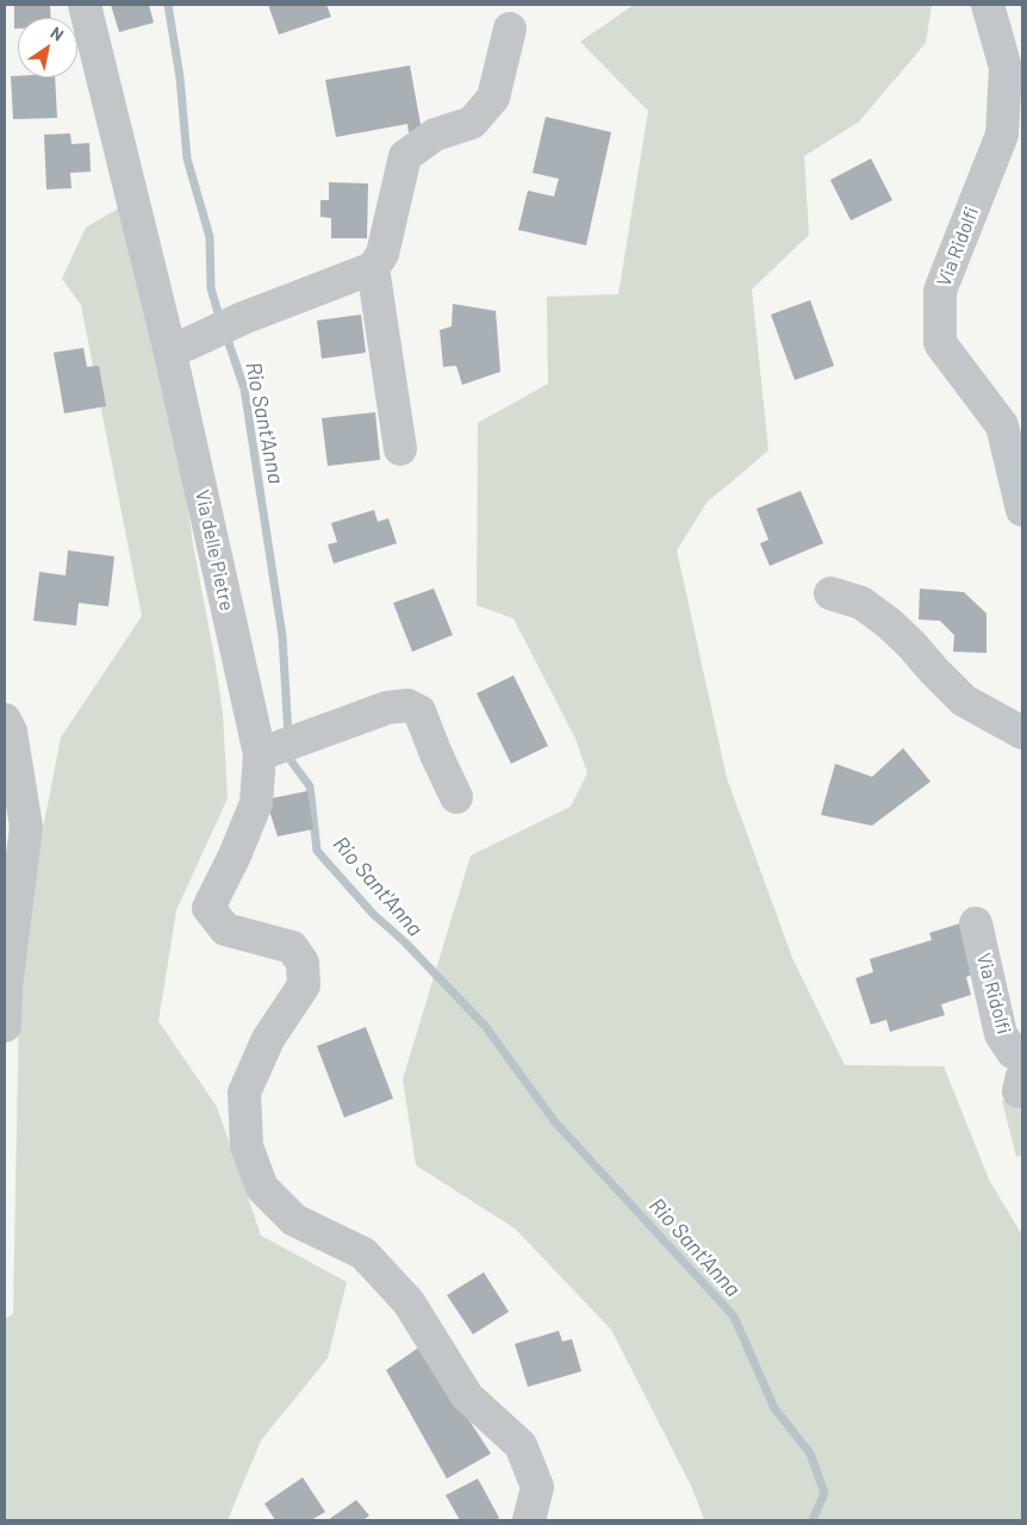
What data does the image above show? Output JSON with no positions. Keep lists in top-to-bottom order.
{
  "streets": {
    "street": ["Via Ridolfi", "Via delle Pietre"]
  },
  "water": ["Rio Sant'Anna"],
  "north": "top right"
}
